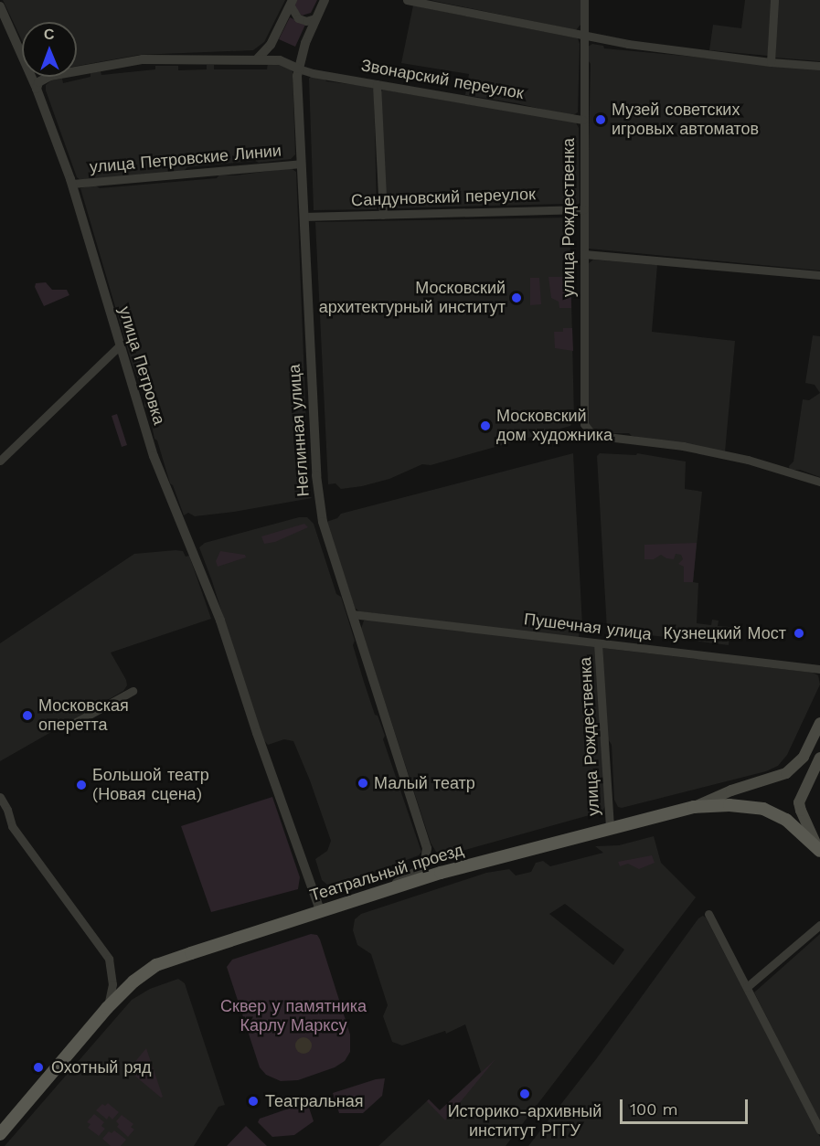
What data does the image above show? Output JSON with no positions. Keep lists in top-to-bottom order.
{
  "streets": {
    "main road": ["Театральный проезд"],
    "street": [
      "Звонарский переулок",
      "улица Петровские Линии",
      "Сандуновский переулок",
      "улица Рождественка",
      "улица Петровка",
      "Неглинная улица",
      "Пушечная улица"
    ]
  },
  "crossings": [
    ["Звонарский переулок", "улица Рождественка"],
    ["Звонарский переулок", "Неглинная улица"],
    ["улица Петровские Линии", "улица Петровка"],
    ["улица Петровские Линии", "Неглинная улица"],
    ["Сандуновский переулок", "улица Рождественка"],
    ["Сандуновский переулок", "Неглинная улица"],
    ["улица Рождественка", "Пушечная улица"],
    ["улица Рождественка", "Театральный проезд"],
    ["улица Петровка", "Театральный проезд"],
    ["Неглинная улица", "Пушечная улица"],
    ["Неглинная улица", "Театральный проезд"]
  ],
  "parks": ["Сквер у памятника Карлу Марксу"],
  "places": [
    "Музей советских игровых автоматов",
    "Московский архитектурный институт",
    "Московский дом художника",
    "Кузнецкий Мост",
    "Московская оперетта",
    "Малый театр",
    "Большой театр (Новая сцена)",
    "Охотный ряд",
    "Историко-архивный институт РГГУ",
    "Театральная"
  ],
  "scale_bar": "100 m",
  "north": "top"
}
